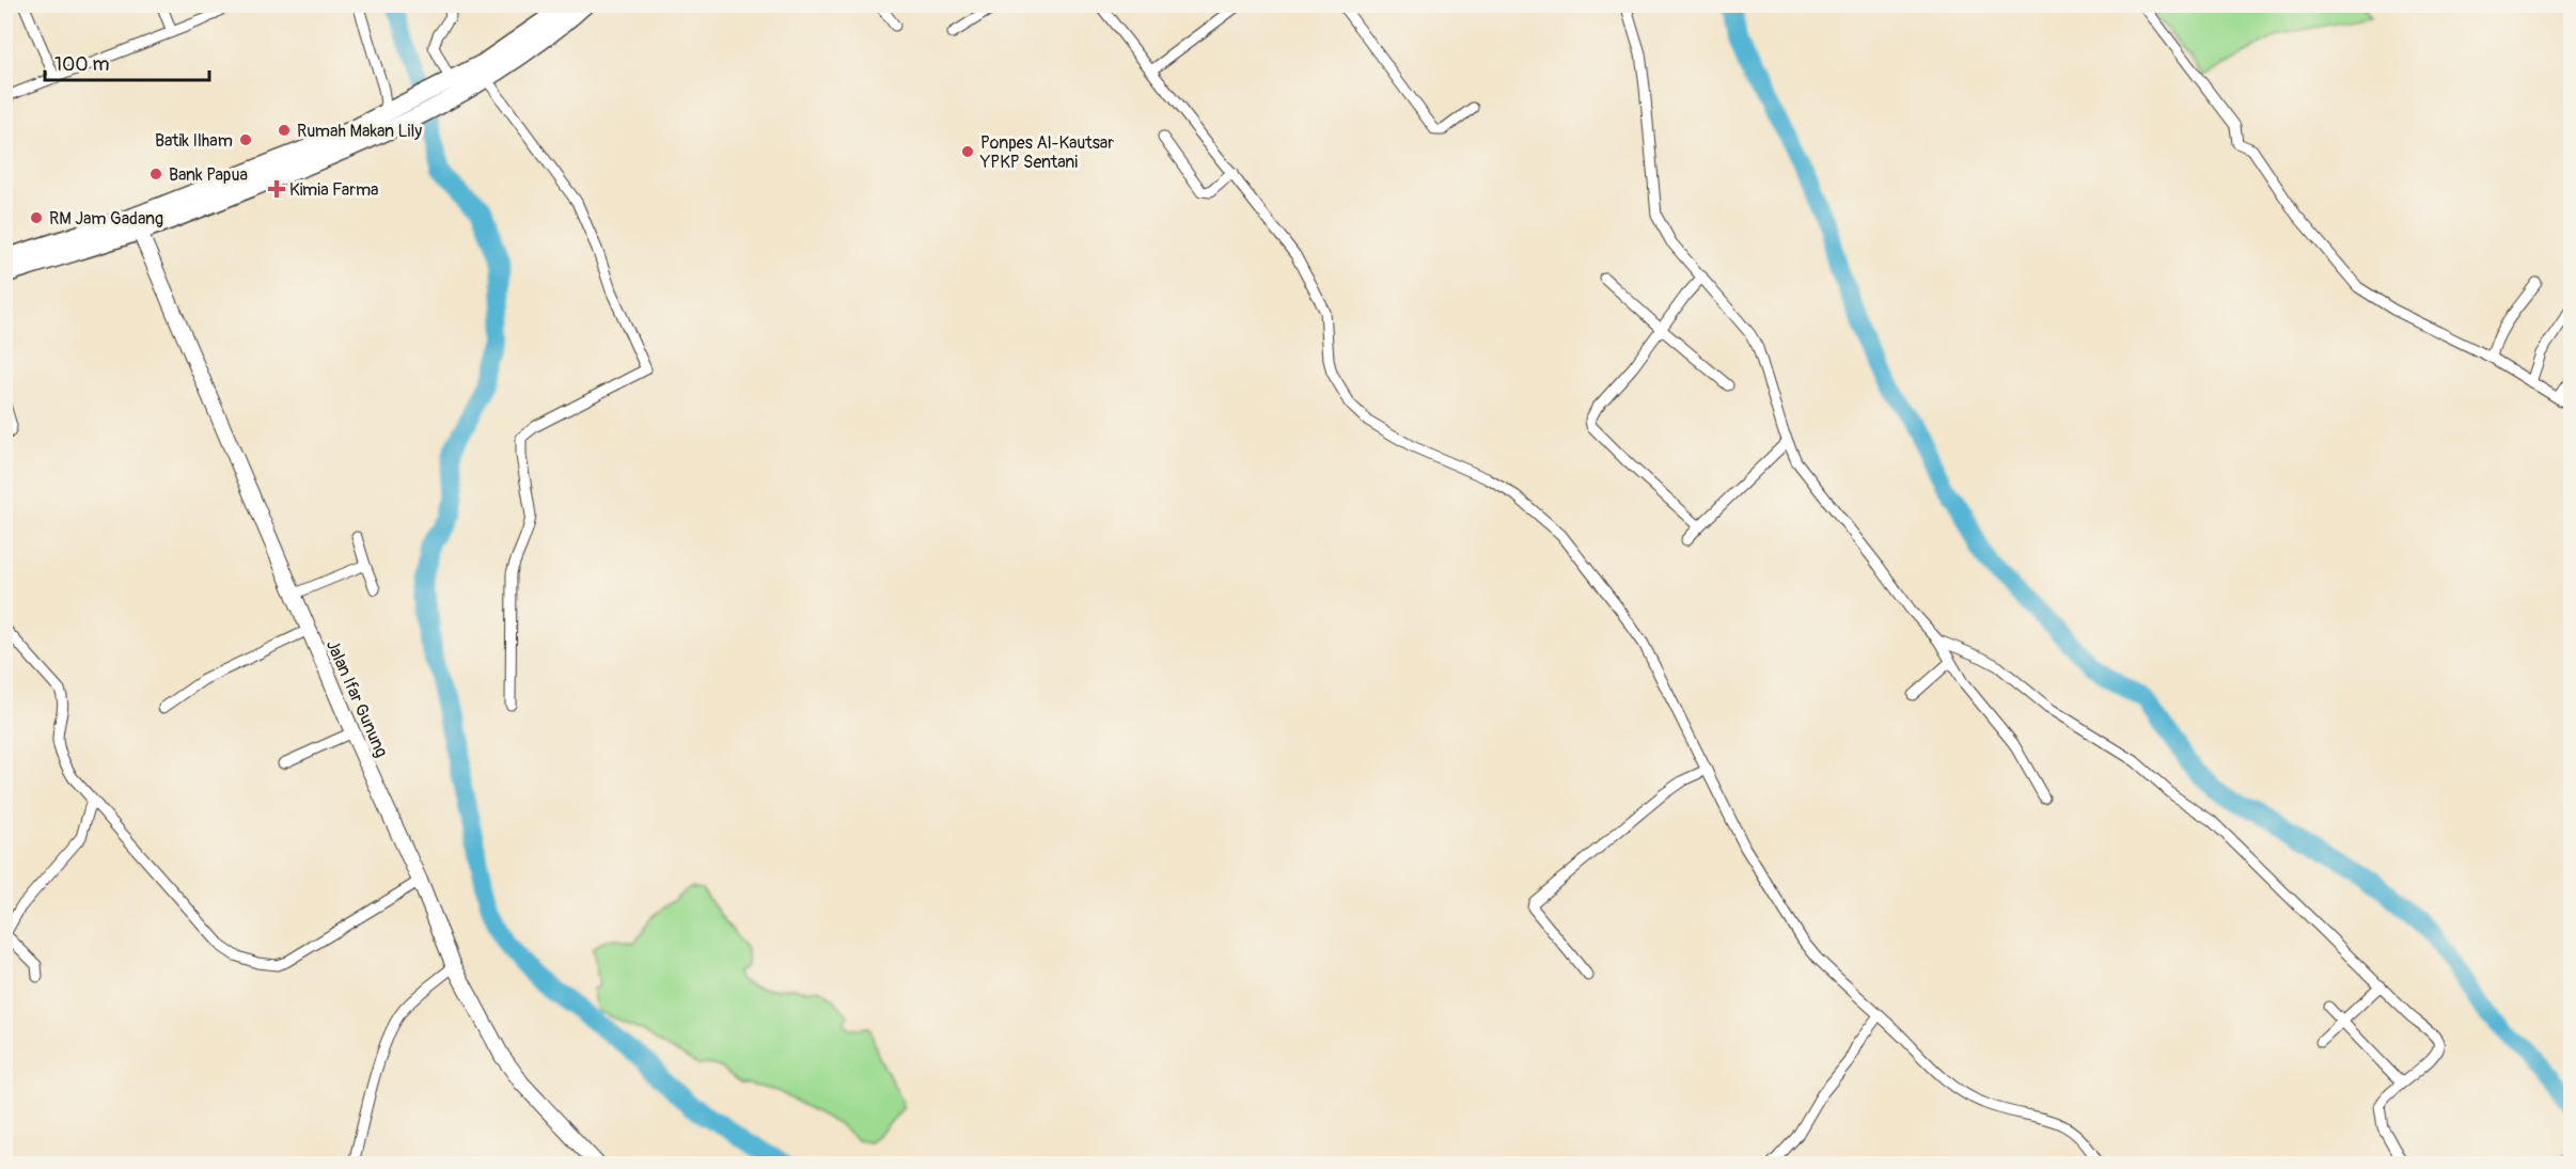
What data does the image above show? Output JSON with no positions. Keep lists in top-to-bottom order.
{
  "streets": {
    "street": ["Jalan Ifar Gunung"]
  },
  "places": {
    "other": [
      "Rumah Makan Lily",
      "Batik Ilham",
      "Ponpes Al-Kautsar YPKP Sentani",
      "Bank Papua",
      "RM Jam Gadang"
    ],
    "health": ["Kimia Farma"]
  },
  "scale_bar": "100 m"
}
